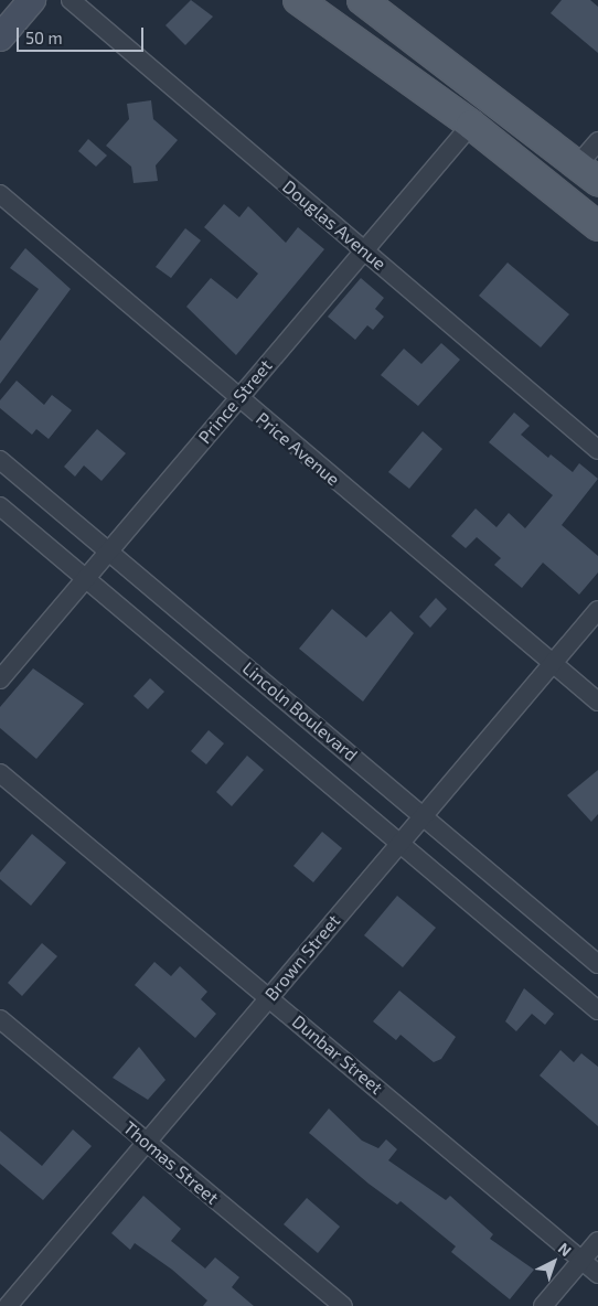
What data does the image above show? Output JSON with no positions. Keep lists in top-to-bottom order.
{
  "streets": {
    "street": [
      "Douglas Avenue",
      "Prince Street",
      "Price Avenue",
      "Lincoln Boulevard",
      "Brown Street",
      "Dunbar Street",
      "Thomas Street"
    ]
  },
  "crossings": [
    ["Douglas Avenue", "Prince Street"],
    ["Prince Street", "Price Avenue"],
    ["Prince Street", "Lincoln Boulevard"],
    ["Price Avenue", "Brown Street"],
    ["Lincoln Boulevard", "Brown Street"],
    ["Brown Street", "Dunbar Street"],
    ["Brown Street", "Thomas Street"]
  ],
  "scale_bar": "50 m",
  "north": "top right"
}
